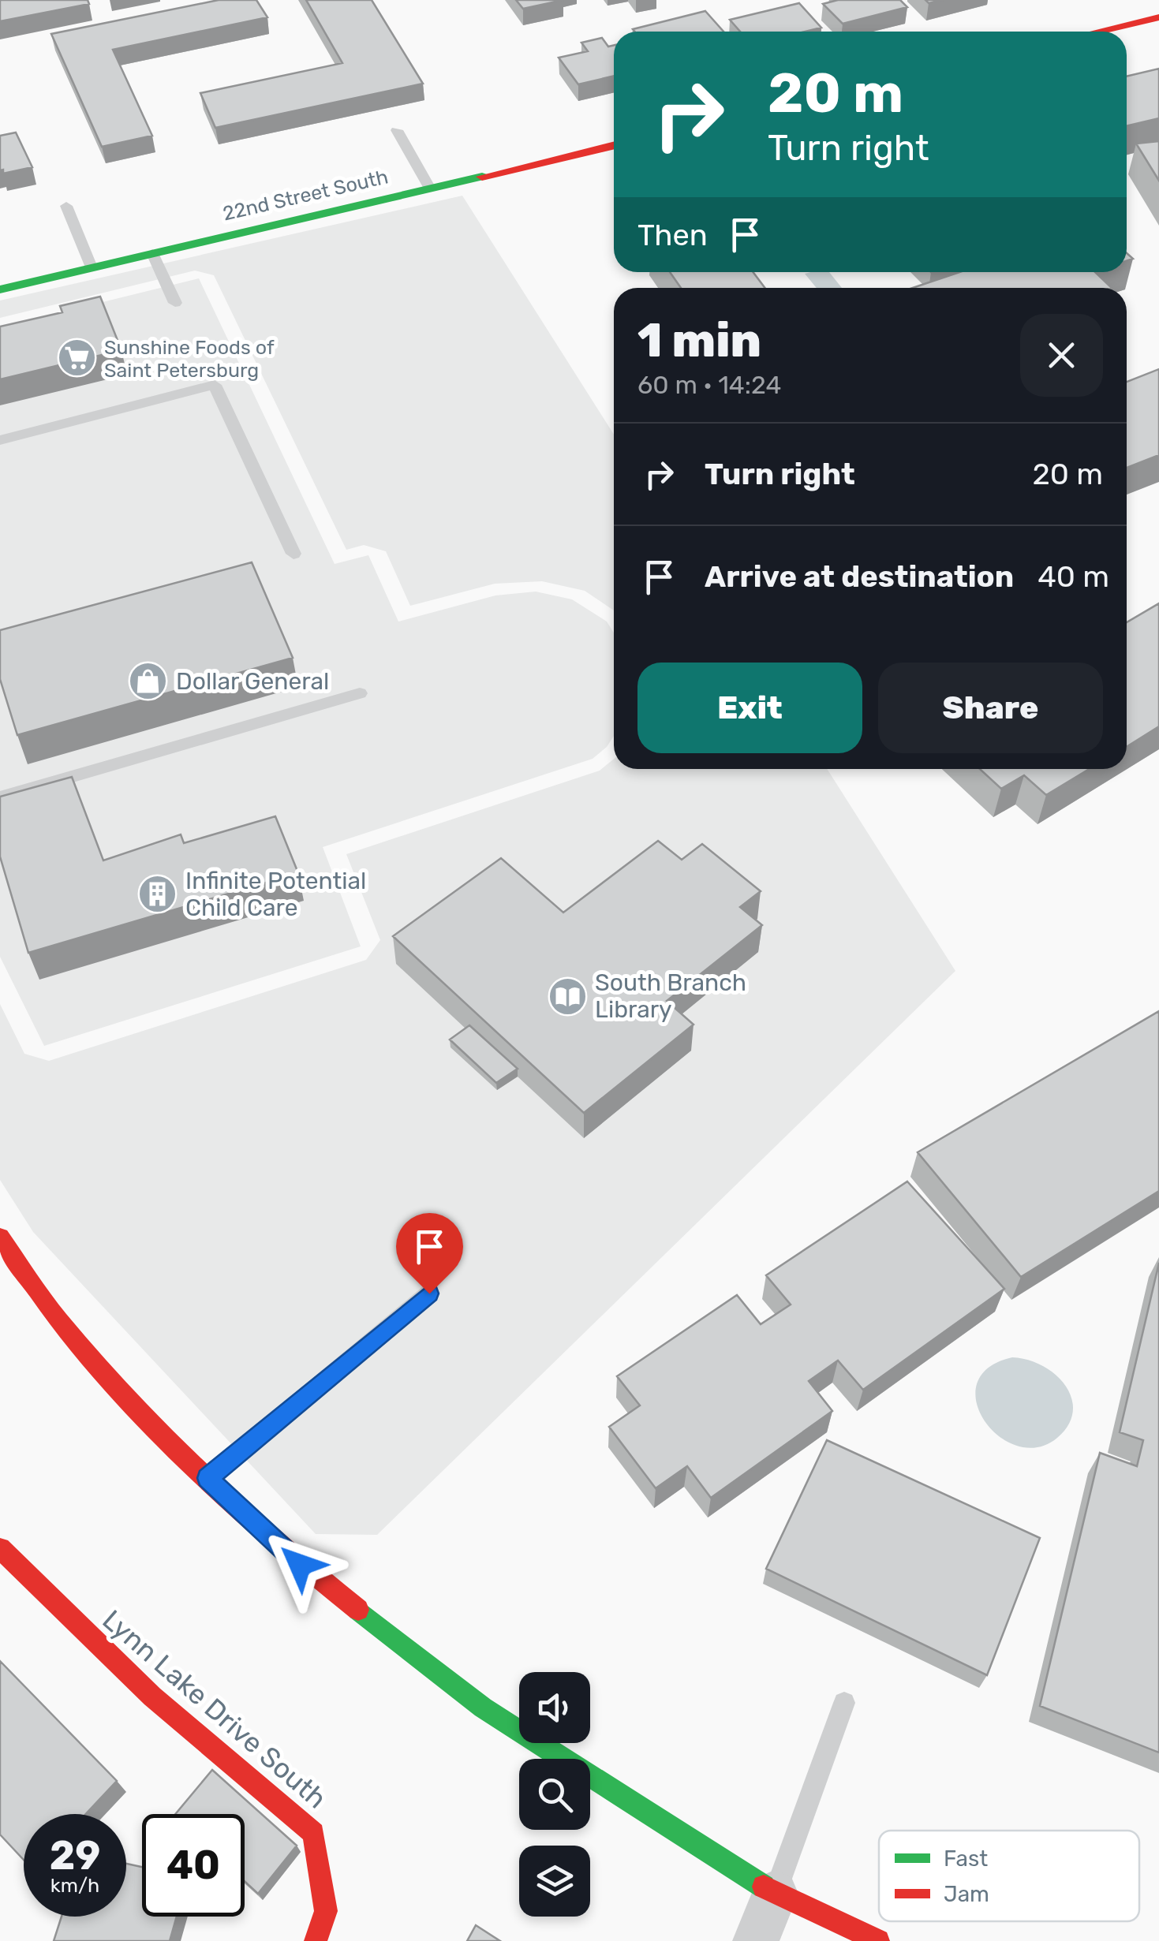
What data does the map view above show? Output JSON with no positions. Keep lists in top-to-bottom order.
{
  "streets": {
    "street": ["22nd Street South", "Lynn Lake Drive South"]
  },
  "places": {
    "supermarket": ["Sunshine Foods of Saint Petersburg"],
    "shop": ["Dollar General"],
    "building": ["Infinite Potential Child Care"],
    "library": ["South Branch Library"]
  },
  "legend": ["Fast", "Jam"],
  "page": {
    "turn": ["20 m", "Turn right"],
    "then": "Then",
    "heading": ["1 min", "60 m · 14:24"],
    "list": [
      {
        "name": "Turn right",
        "value": "20 m"
      },
      {
        "name": "Arrive at destination",
        "value": "40 m"
      }
    ],
    "buttons": ["Exit", "Share"],
    "speed": "29 km/h",
    "limit": "40"
  }
}
